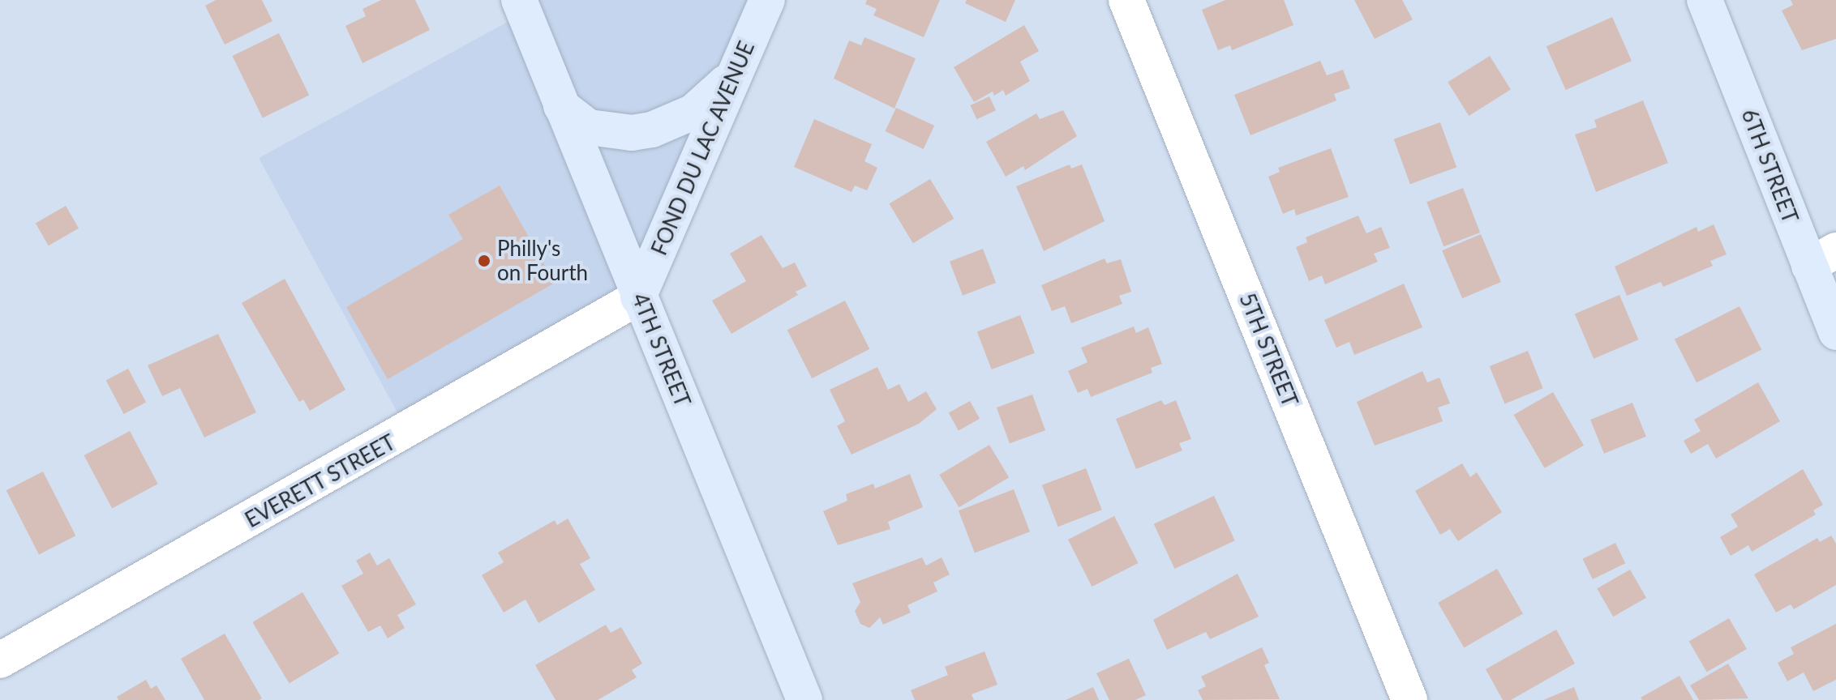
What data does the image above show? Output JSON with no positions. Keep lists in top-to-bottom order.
{
  "streets": {
    "street": [
      "FOND DU LAC AVENUE",
      "6TH STREET",
      "4TH STREET",
      "5TH STREET",
      "EVERETT STREET"
    ]
  },
  "crossings": [
    ["FOND DU LAC AVENUE", "4TH STREET"],
    ["FOND DU LAC AVENUE", "EVERETT STREET"],
    ["4TH STREET", "EVERETT STREET"]
  ],
  "places": ["Philly's on Fourth"]
}
